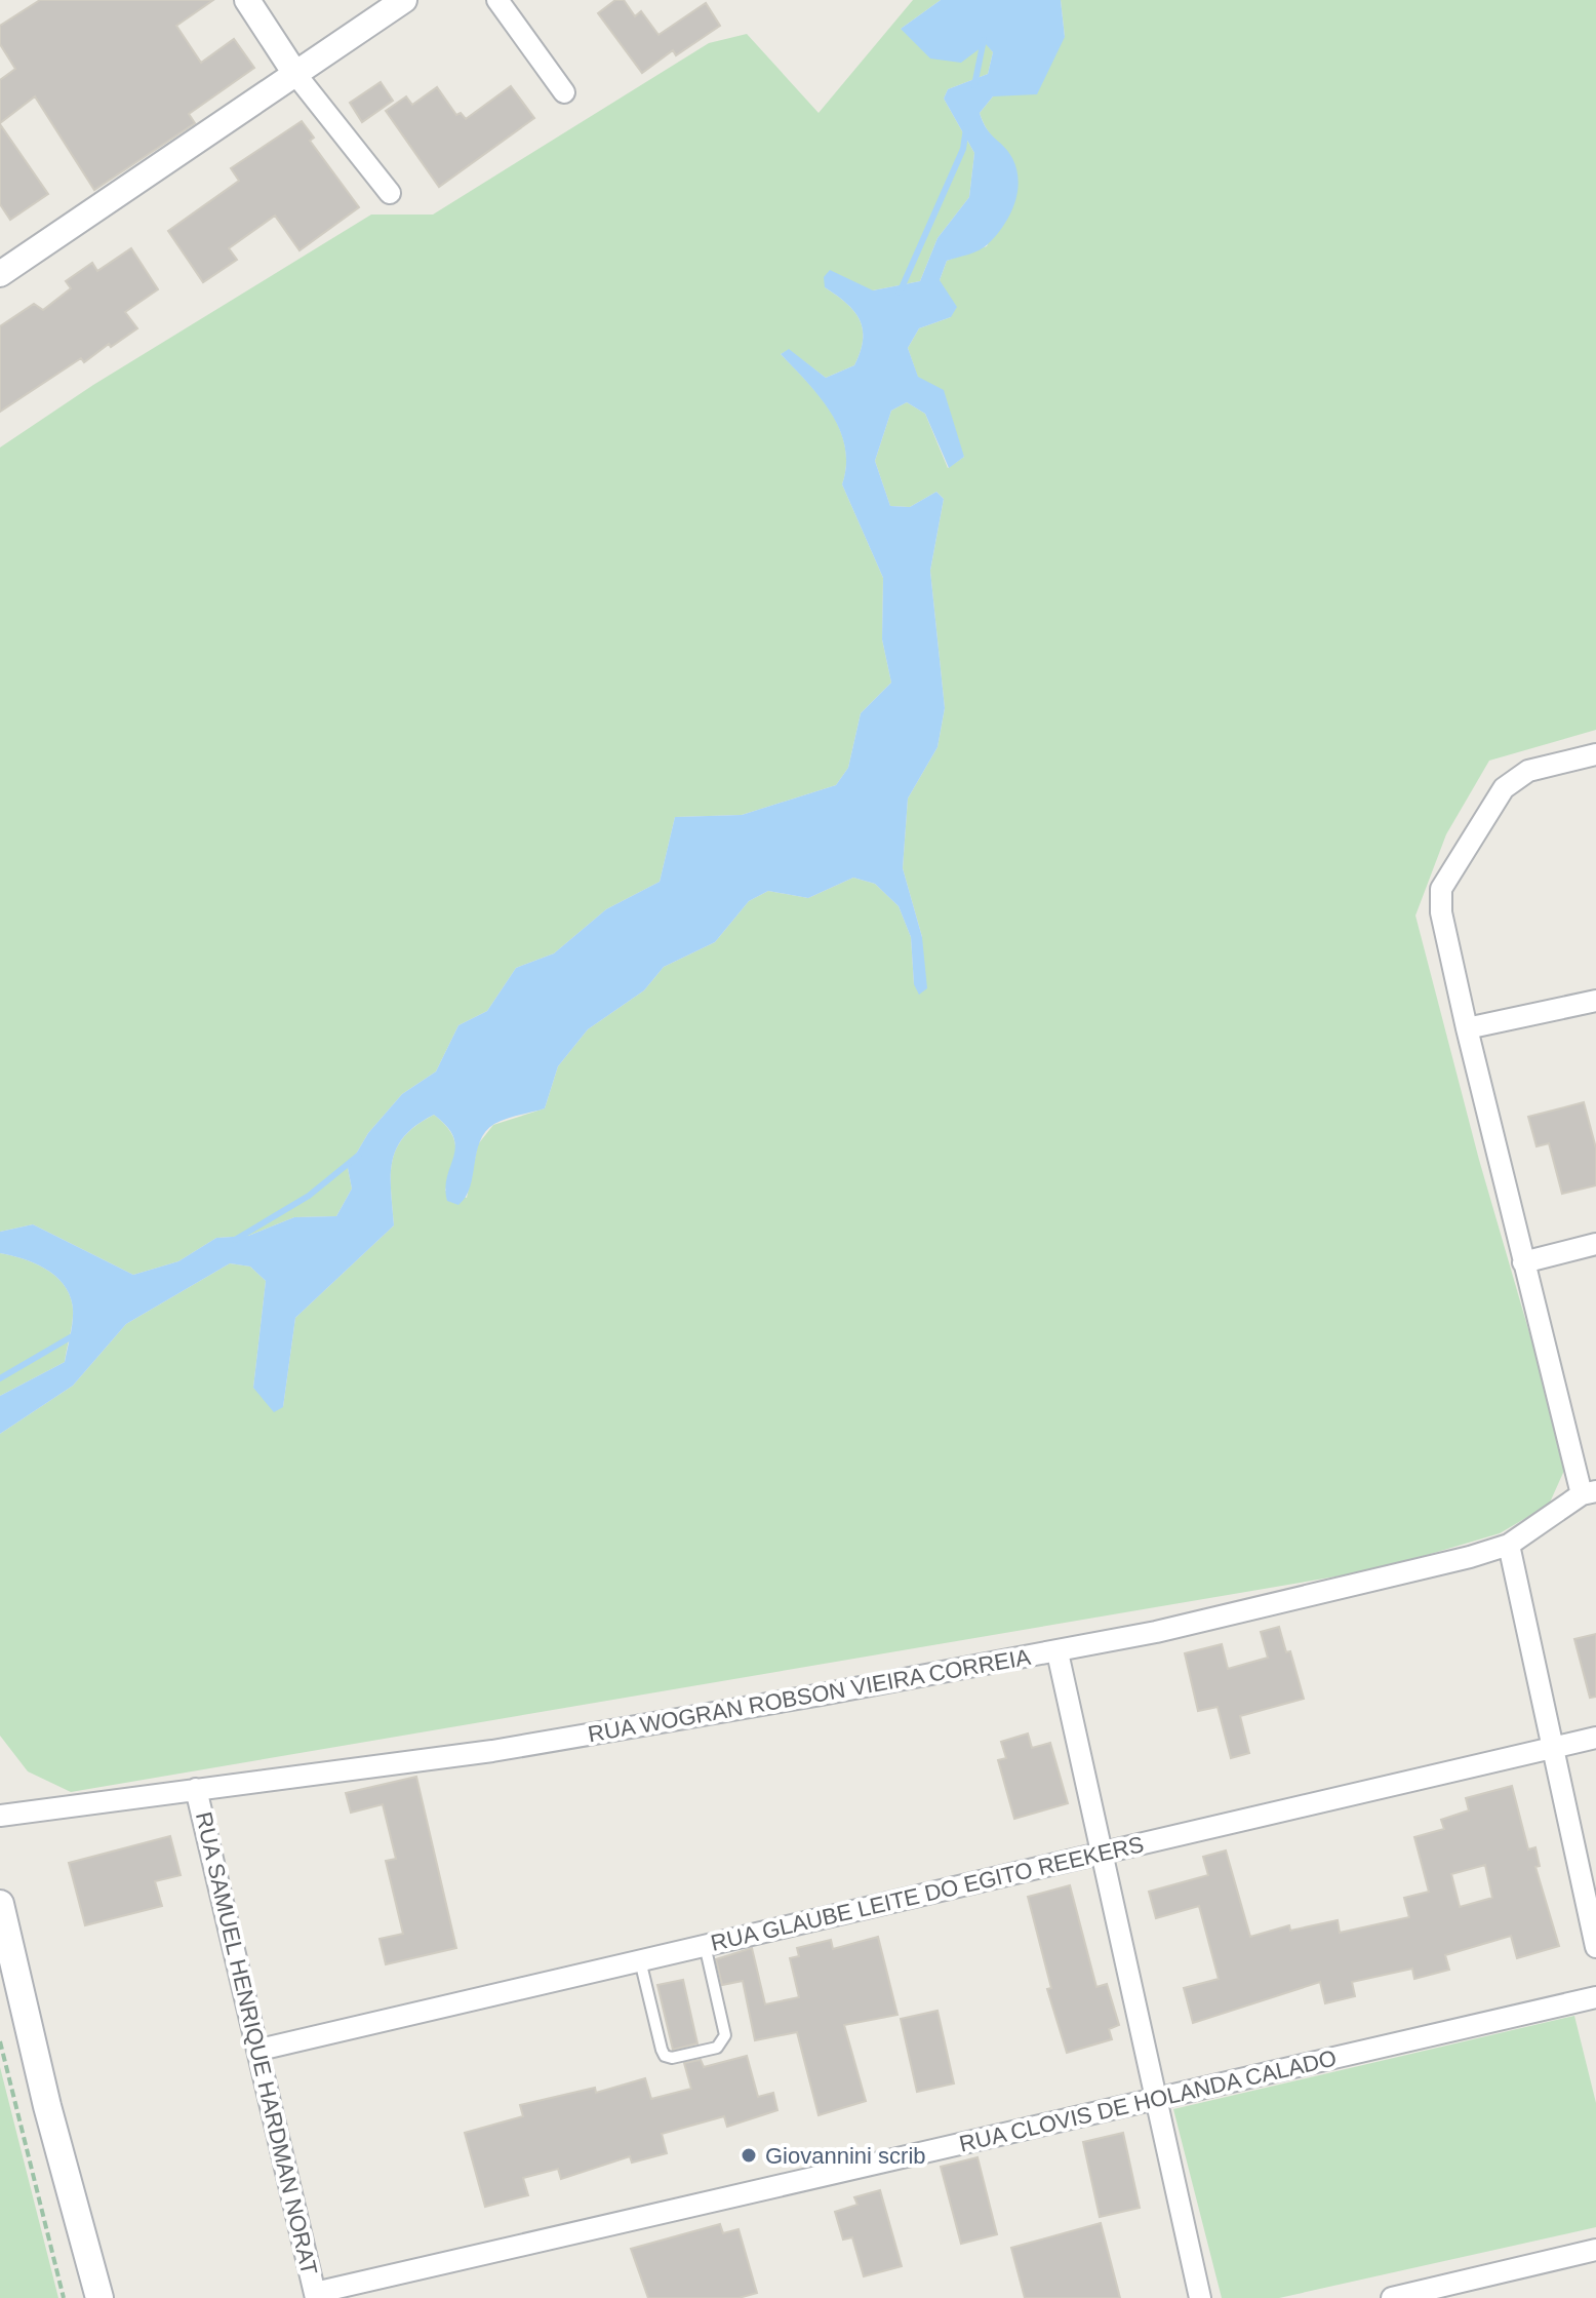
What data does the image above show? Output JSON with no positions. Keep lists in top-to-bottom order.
{
  "streets": {
    "street": [
      "RUA WOGRAN ROBSON VIEIRA CORREIA",
      "RUA GLAUBE LEITE DO EGITO REEKERS",
      "RUA SAMUEL HENRIQUE HARDMAN NORAT",
      "RUA CLOVIS DE HOLANDA CALADO"
    ]
  },
  "crossings": [
    ["RUA WOGRAN ROBSON VIEIRA CORREIA", "RUA SAMUEL HENRIQUE HARDMAN NORAT"],
    ["RUA GLAUBE LEITE DO EGITO REEKERS", "RUA SAMUEL HENRIQUE HARDMAN NORAT"],
    ["RUA SAMUEL HENRIQUE HARDMAN NORAT", "RUA CLOVIS DE HOLANDA CALADO"]
  ],
  "places": ["Giovannini scrib"]
}
